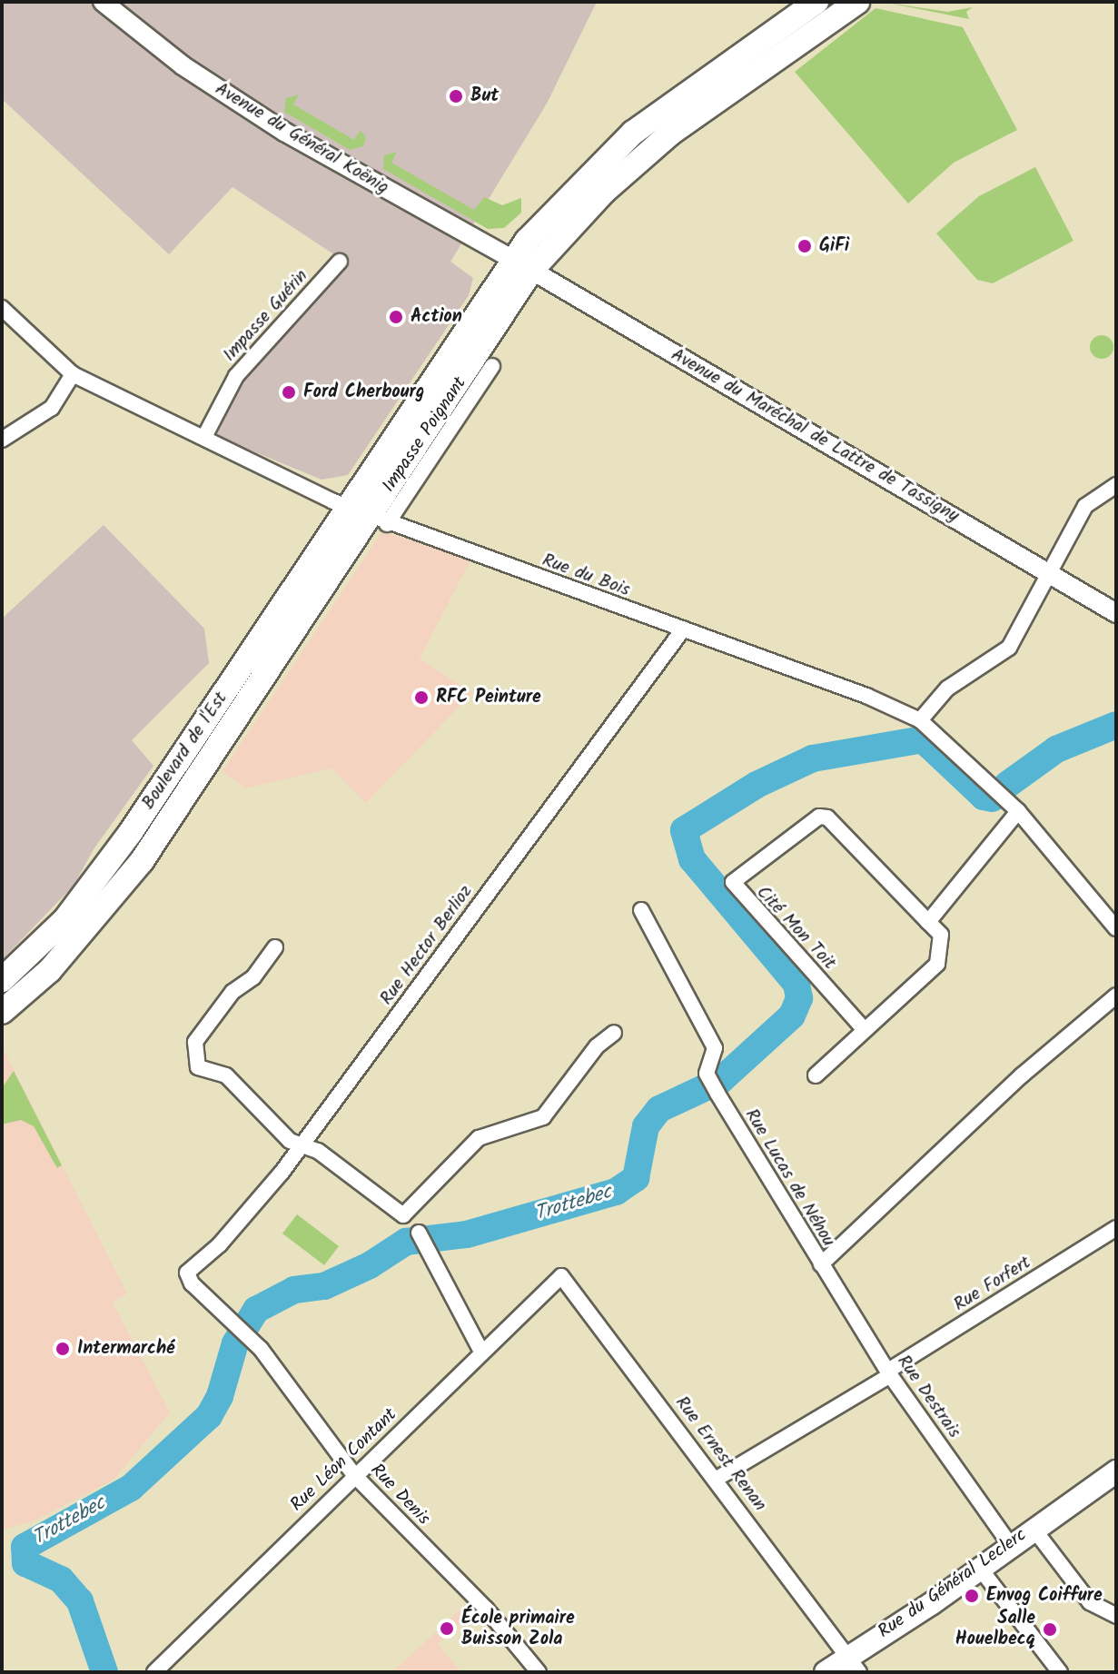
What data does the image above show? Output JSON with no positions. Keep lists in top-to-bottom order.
{
  "streets": {
    "main road": ["Boulevard de l'Est", "Rue du Général Leclerc"],
    "street": [
      "Avenue du Général Koënig",
      "Impasse Guérin",
      "Impasse Poignant",
      "Avenue du Maréchal de Lattre de Tassigny",
      "Rue du Bois",
      "Cité Mon Toit",
      "Rue Hector Berlioz",
      "Rue Lucas de Néhou",
      "Rue Forfert",
      "Rue Destrais",
      "Rue Ernest Renan",
      "Rue Léon Contant",
      "Rue Denis"
    ]
  },
  "crossings": [
    ["Avenue du Général Koënig", "Avenue du Maréchal de Lattre de Tassigny"],
    ["Avenue du Général Koënig", "Boulevard de l'Est"],
    ["Impasse Guérin", "Rue du Bois"],
    ["Impasse Poignant", "Rue du Bois"],
    ["Avenue du Maréchal de Lattre de Tassigny", "Boulevard de l'Est"],
    ["Rue du Bois", "Boulevard de l'Est"],
    ["Rue du Bois", "Rue Hector Berlioz"],
    ["Rue Hector Berlioz", "Rue Denis"],
    ["Rue Lucas de Néhou", "Rue Destrais"],
    ["Rue Forfert", "Rue Destrais"],
    ["Rue Forfert", "Rue Ernest Renan"],
    ["Rue Destrais", "Rue du Général Leclerc"],
    ["Rue Ernest Renan", "Rue Léon Contant"],
    ["Rue Ernest Renan", "Rue du Général Leclerc"],
    ["Rue Léon Contant", "Rue Denis"]
  ],
  "water": ["Trottebec"],
  "places": [
    "But",
    "GiFi",
    "Action",
    "Ford Cherbourg",
    "RFC Peinture",
    "Intermarché",
    "Envog Coiffure",
    "École primaire Buisson Zola",
    "Salle Houelbecq"
  ]
}
